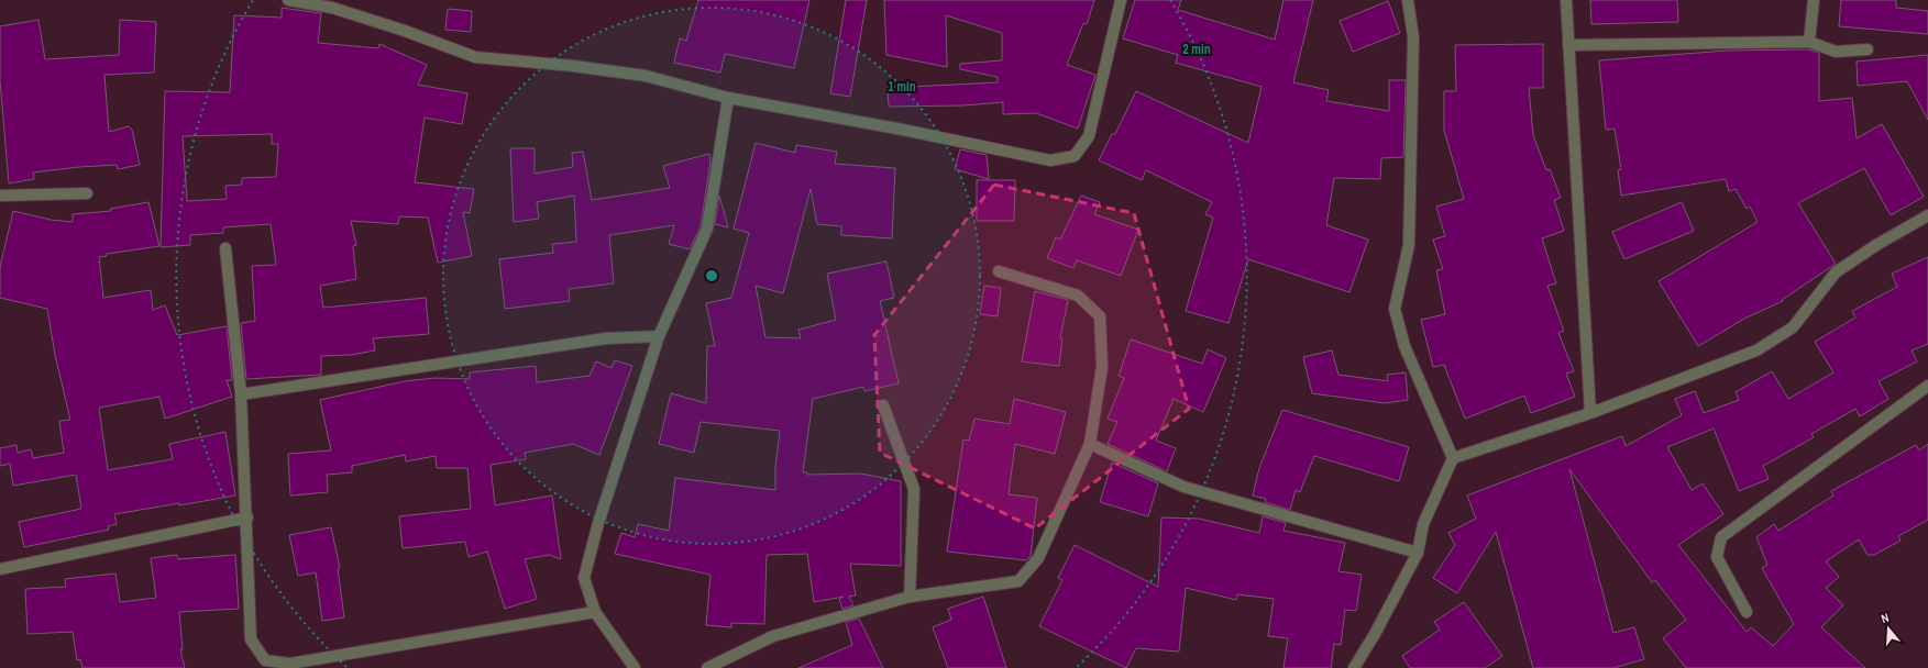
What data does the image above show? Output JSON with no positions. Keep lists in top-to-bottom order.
{
  "north": "top",
  "rings": ["2 min", "1 min"]
}
